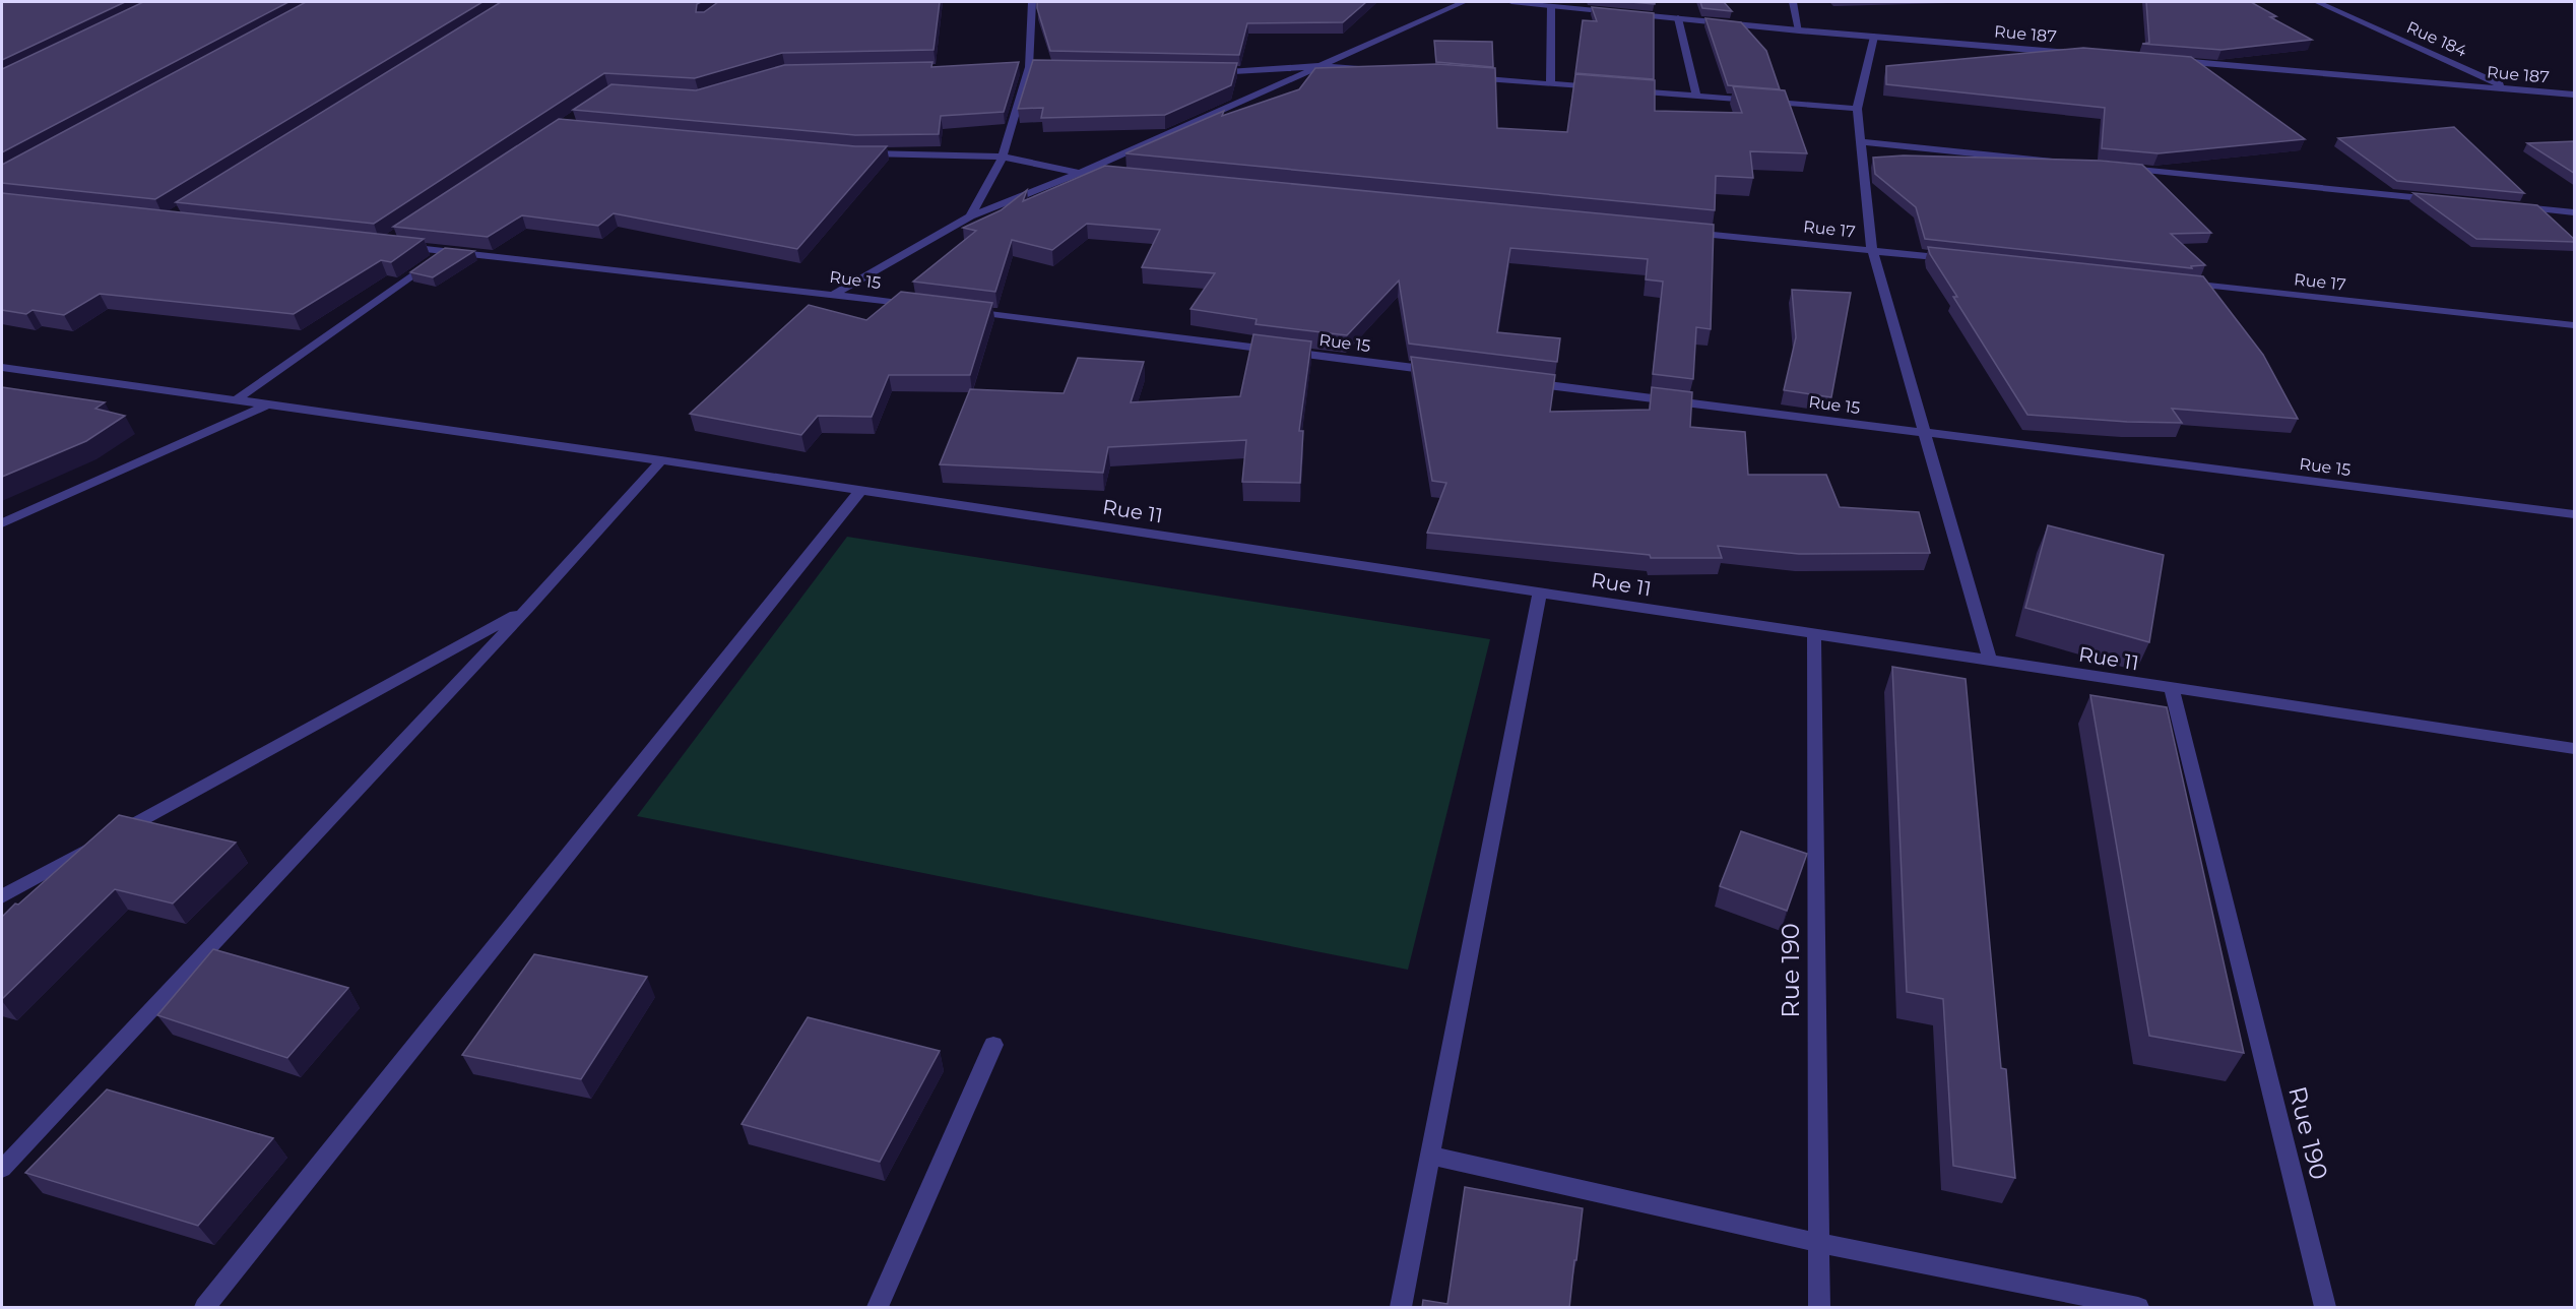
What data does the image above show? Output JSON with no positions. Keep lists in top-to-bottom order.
{
  "streets": {
    "street": [
      "Rue 187",
      "Rue 184",
      "Rue 17",
      "Rue 15",
      "Rue 11",
      "Rue 190"
    ]
  },
  "crossings": [
    ["Rue 187", "Rue 184"],
    ["Rue 11", "Rue 190"]
  ]
}
